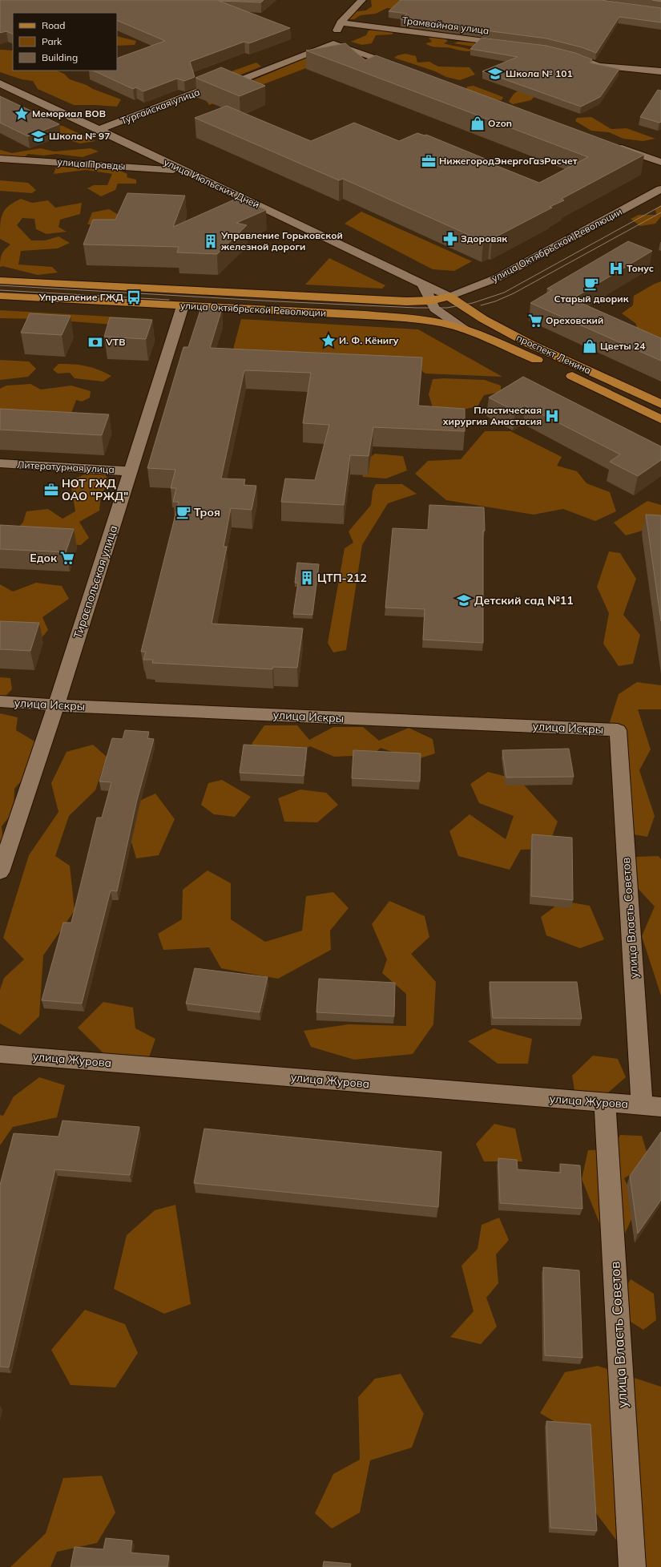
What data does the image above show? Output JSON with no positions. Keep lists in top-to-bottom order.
{
  "streets": {
    "main road": ["улица Октябрьской Революции", "проспект Ленина", "Тираспольская улица"],
    "street": [
      "Трамвайная улица",
      "Тургайская улица",
      "улица Правды",
      "улица Июльских Дней",
      "Литературная улица",
      "улица Искры",
      "улица Власть Советов",
      "улица Журова"
    ]
  },
  "crossings": [
    ["Тургайская улица", "улица Июльских Дней"],
    ["улица Правды", "улица Июльских Дней"],
    ["улица Июльских Дней", "улица Октябрьской Революции"],
    ["улица Июльских Дней", "проспект Ленина"],
    ["улица Октябрьской Революции", "проспект Ленина"],
    ["улица Октябрьской Революции", "Тираспольская улица"],
    ["Литературная улица", "Тираспольская улица"],
    ["Тираспольская улица", "улица Искры"],
    ["улица Искры", "улица Власть Советов"],
    ["улица Власть Советов", "улица Журова"]
  ],
  "places": {
    "school or university": ["Школа № 101", "Школа № 97", "Детский сад №11"],
    "place": ["Мемориал ВОВ", "И. Ф. Кёнигу"],
    "shop": ["Ozon", "Цветы 24"],
    "office": ["НижегородЭнергоГазРасчет", "НОТ ГЖД ОАО \"РЖД\""],
    "pharmacy": ["Здоровяк"],
    "building": ["Управление Горьковской железной дороги", "ЦТП-212"],
    "hospital": ["Тонус", "Пластическая хирургия Анастасия"],
    "cafe": ["Старый дворик", "Троя"],
    "bus stop": ["Управление ГЖД"],
    "supermarket": ["Ореховский", "Едок"],
    "bank": ["VTB"]
  },
  "legend": ["Road", "Park", "Building"]
}
